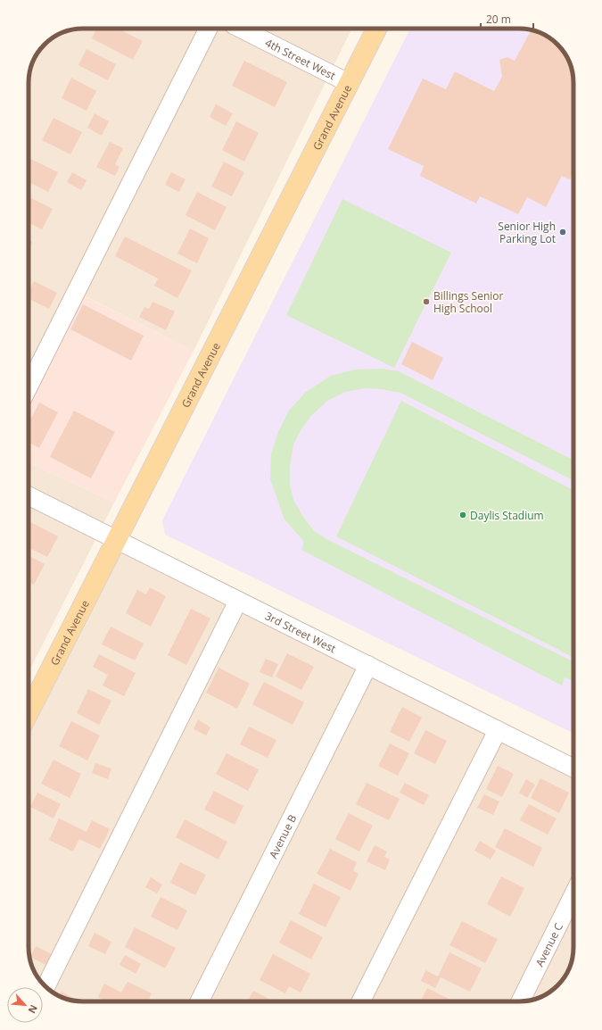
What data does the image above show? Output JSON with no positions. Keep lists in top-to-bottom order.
{
  "streets": {
    "main road": ["Grand Avenue"],
    "street": [
      "4th Street West",
      "3rd Street West",
      "Avenue B",
      "Avenue C"
    ]
  },
  "crossings": [
    ["4th Street West", "Grand Avenue"],
    ["Grand Avenue", "3rd Street West"],
    ["3rd Street West", "Avenue B"]
  ],
  "places": ["Senior High Parking Lot", "Billings Senior High School", "Daylis Stadium"],
  "scale_bar": "20 m",
  "north": "bottom right"
}
